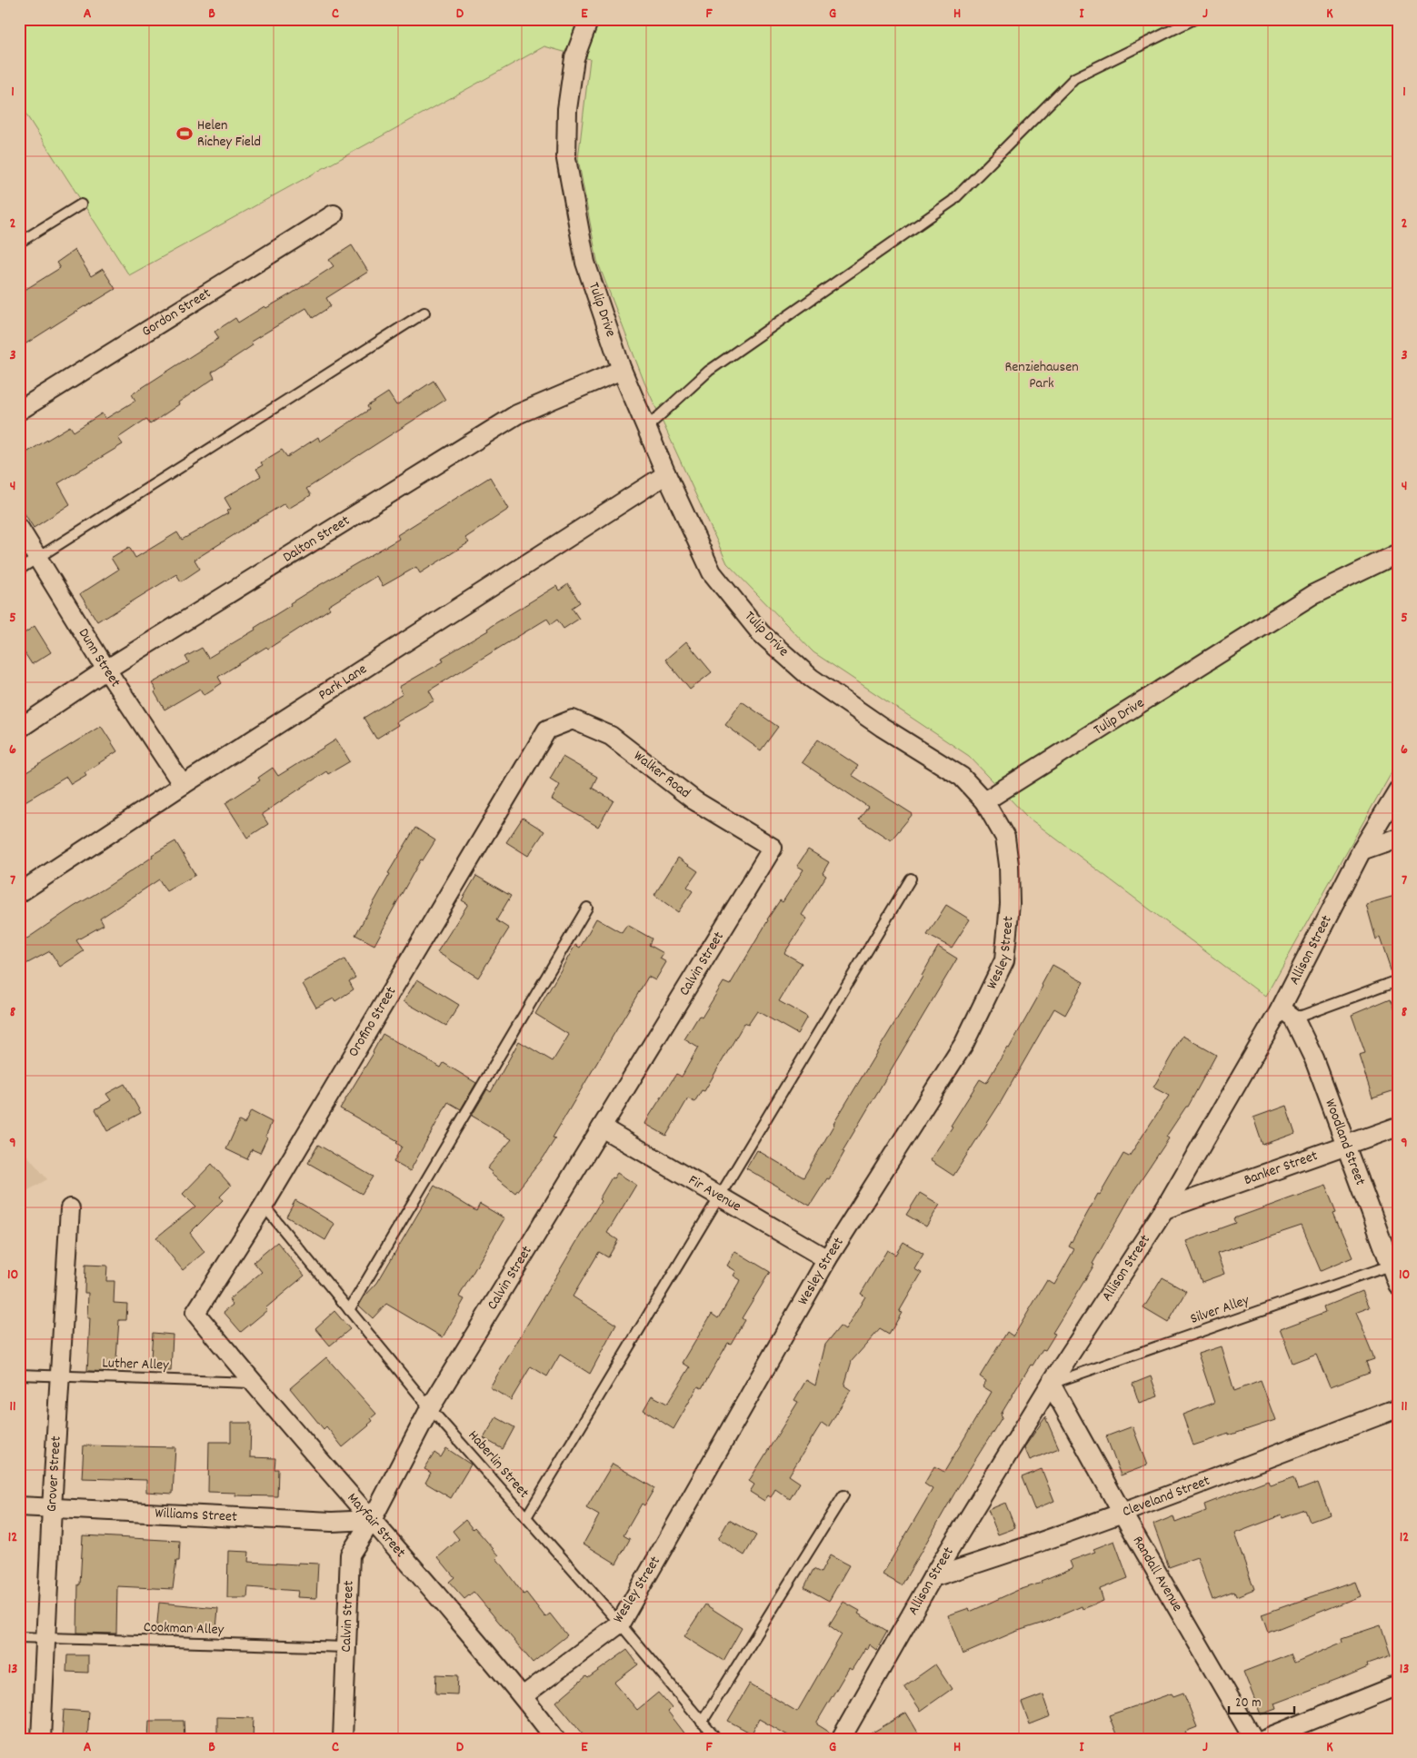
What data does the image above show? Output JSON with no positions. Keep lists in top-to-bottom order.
{
  "streets": {
    "street": [
      "Tulip Drive",
      "Gordon Street",
      "Dalton Street",
      "Dunn Street",
      "Park Lane",
      "Walker Road",
      "Allison Street",
      "Wesley Street",
      "Calvin Street",
      "Orofino Street",
      "Woodland Street",
      "Banker Street",
      "Fir Avenue",
      "Grover Street",
      "Cleveland Street",
      "Williams Street",
      "Mayfair Street",
      "Randall Avenue"
    ],
    "lane": [
      "Silver Alley",
      "Luther Alley",
      "Haberlin Street",
      "Cookman Alley"
    ]
  },
  "crossings": [
    ["Tulip Drive", "Dalton Street"],
    ["Tulip Drive", "Park Lane"],
    ["Tulip Drive", "Wesley Street"],
    ["Dalton Street", "Dunn Street"],
    ["Dunn Street", "Park Lane"],
    ["Walker Road", "Calvin Street"],
    ["Walker Road", "Orofino Street"],
    ["Allison Street", "Woodland Street"],
    ["Allison Street", "Banker Street"],
    ["Allison Street", "Silver Alley"],
    ["Allison Street", "Cleveland Street"],
    ["Allison Street", "Randall Avenue"],
    ["Wesley Street", "Fir Avenue"],
    ["Wesley Street", "Haberlin Street"],
    ["Wesley Street", "Mayfair Street"],
    ["Calvin Street", "Fir Avenue"],
    ["Calvin Street", "Haberlin Street"],
    ["Calvin Street", "Williams Street"],
    ["Calvin Street", "Mayfair Street"],
    ["Calvin Street", "Cookman Alley"],
    ["Orofino Street", "Haberlin Street"],
    ["Orofino Street", "Mayfair Street"],
    ["Woodland Street", "Banker Street"],
    ["Woodland Street", "Silver Alley"],
    ["Silver Alley", "Randall Avenue"],
    ["Luther Alley", "Grover Street"],
    ["Luther Alley", "Mayfair Street"],
    ["Grover Street", "Williams Street"],
    ["Grover Street", "Cookman Alley"],
    ["Cleveland Street", "Randall Avenue"],
    ["Williams Street", "Mayfair Street"]
  ],
  "parks": ["Renziehausen Park"],
  "places": {
    "sports": ["Helen Richey Field"]
  },
  "scale_bar": "20 m",
  "grid": {
    "columns": [
      "A",
      "B",
      "C",
      "D",
      "E",
      "F",
      "G",
      "H",
      "I",
      "J",
      "K"
    ],
    "rows": [
      "1",
      "2",
      "3",
      "4",
      "5",
      "6",
      "7",
      "8",
      "9",
      "10",
      "11",
      "12",
      "13"
    ]
  }
}
